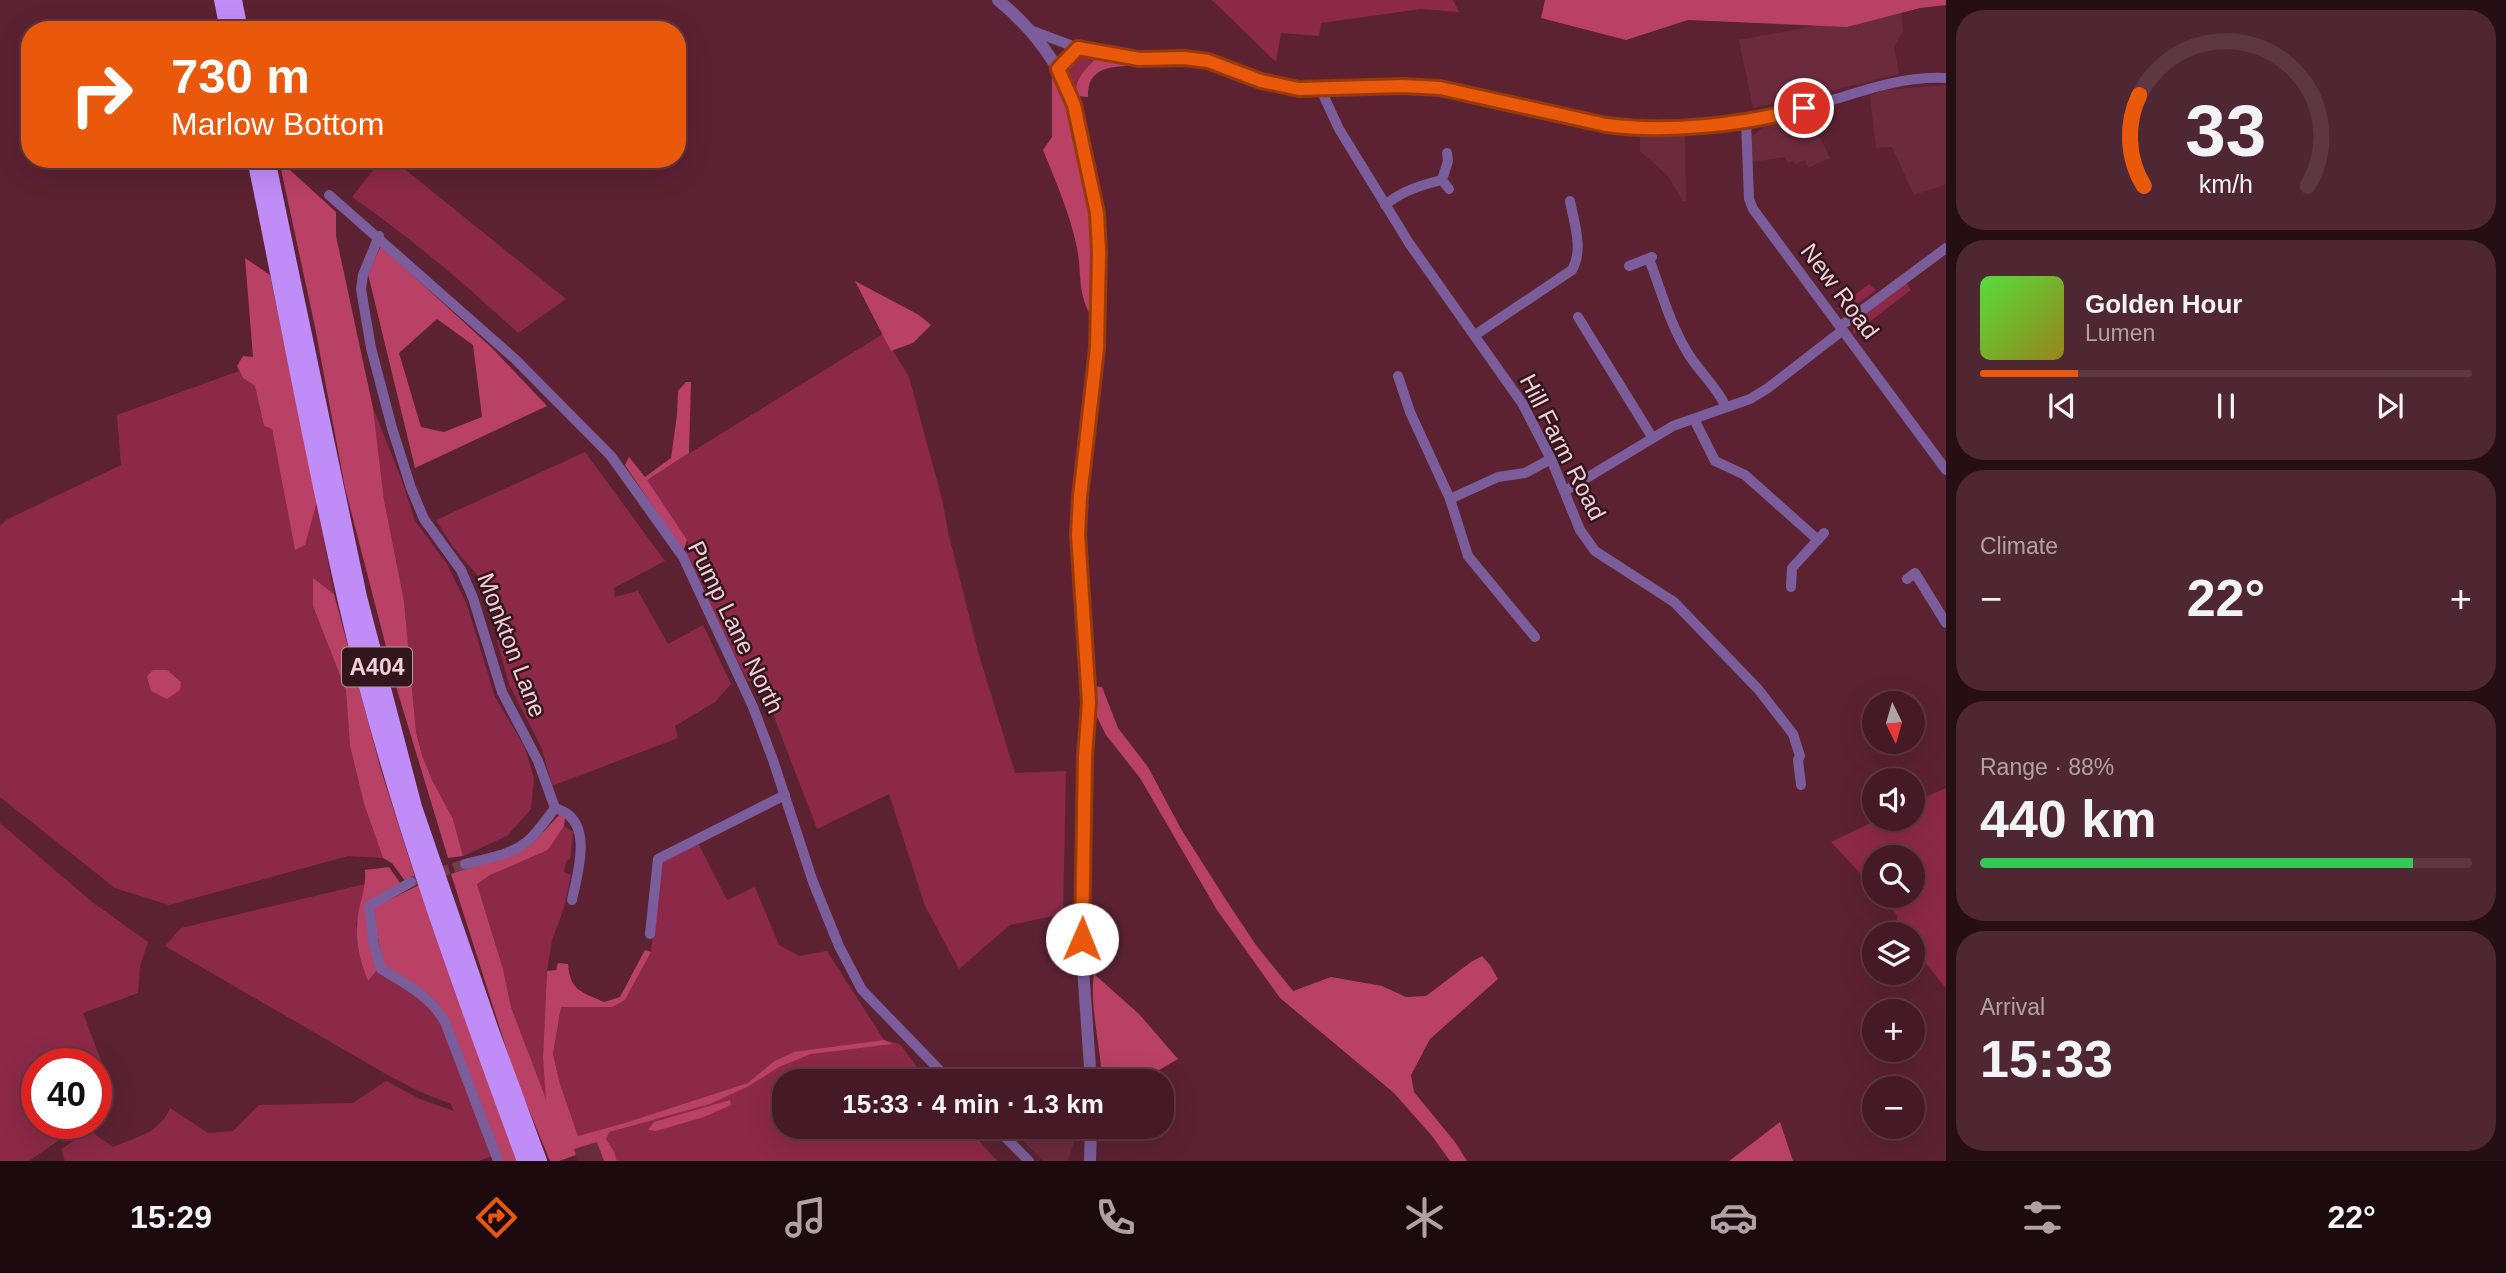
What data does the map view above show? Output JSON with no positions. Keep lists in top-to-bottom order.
{
  "streets": {
    "highway": ["A404"],
    "street": [
      "New Road",
      "Hill Farm Road",
      "Pump Lane North",
      "Monkton Lane"
    ]
  },
  "crossings": [
    ["Pump Lane North", "Monkton Lane"]
  ],
  "north": "bottom",
  "page": {
    "turn": ["730 m", "Marlow Bottom"],
    "song": ["Golden Hour", "Lumen"],
    "tile": [
      "Climate",
      ["Range · 88%", "440 km"],
      ["Arrival", "15:33"]
    ],
    "heat": ["−", "22°", "+"],
    "map_buttons": ["+", "−"],
    "limit": "40",
    "trip": "15:33 · 4 min · 1.3 km",
    "tabs": ["15:29", "22°"],
    "gauge": ["33", "km/h"]
  }
}
